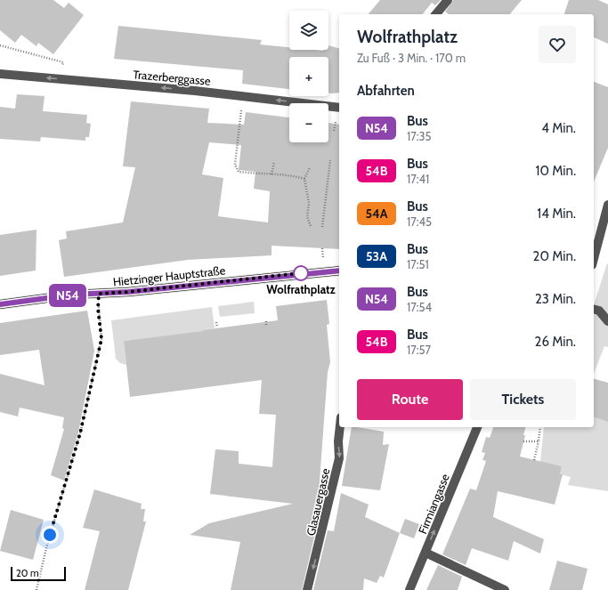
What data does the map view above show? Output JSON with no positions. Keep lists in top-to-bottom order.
{
  "streets": {
    "main road": ["Hietzinger Hauptstraße"],
    "street": ["Trazerberggasse", "Glasauergasse", "Firmiangasse"]
  },
  "one_way": ["Trazerberggasse", "Glasauergasse", "Firmiangasse"],
  "places": ["Wolfrathplatz"],
  "lines": ["bus line N54"],
  "scale_bar": "20 m",
  "page": {
    "on_map": "N54",
    "map_buttons": ["+", "−"],
    "heading": [
      ["Wolfrathplatz", "Zu Fuß · 3 Min. · 170 m"],
      "Abfahrten"
    ],
    "list": [
      {
        "mark": "N54",
        "name": "Bus",
        "note": "17:35",
        "value": "4 Min."
      },
      {
        "mark": "54B",
        "name": "Bus",
        "note": "17:41",
        "value": "10 Min."
      },
      {
        "mark": "54A",
        "name": "Bus",
        "note": "17:45",
        "value": "14 Min."
      },
      {
        "mark": "53A",
        "name": "Bus",
        "note": "17:51",
        "value": "20 Min."
      },
      {
        "mark": "N54",
        "name": "Bus",
        "note": "17:54",
        "value": "23 Min."
      },
      {
        "mark": "54B",
        "name": "Bus",
        "note": "17:57",
        "value": "26 Min."
      }
    ],
    "buttons": ["Route", "Tickets"],
    "scale": "20 m"
  }
}
